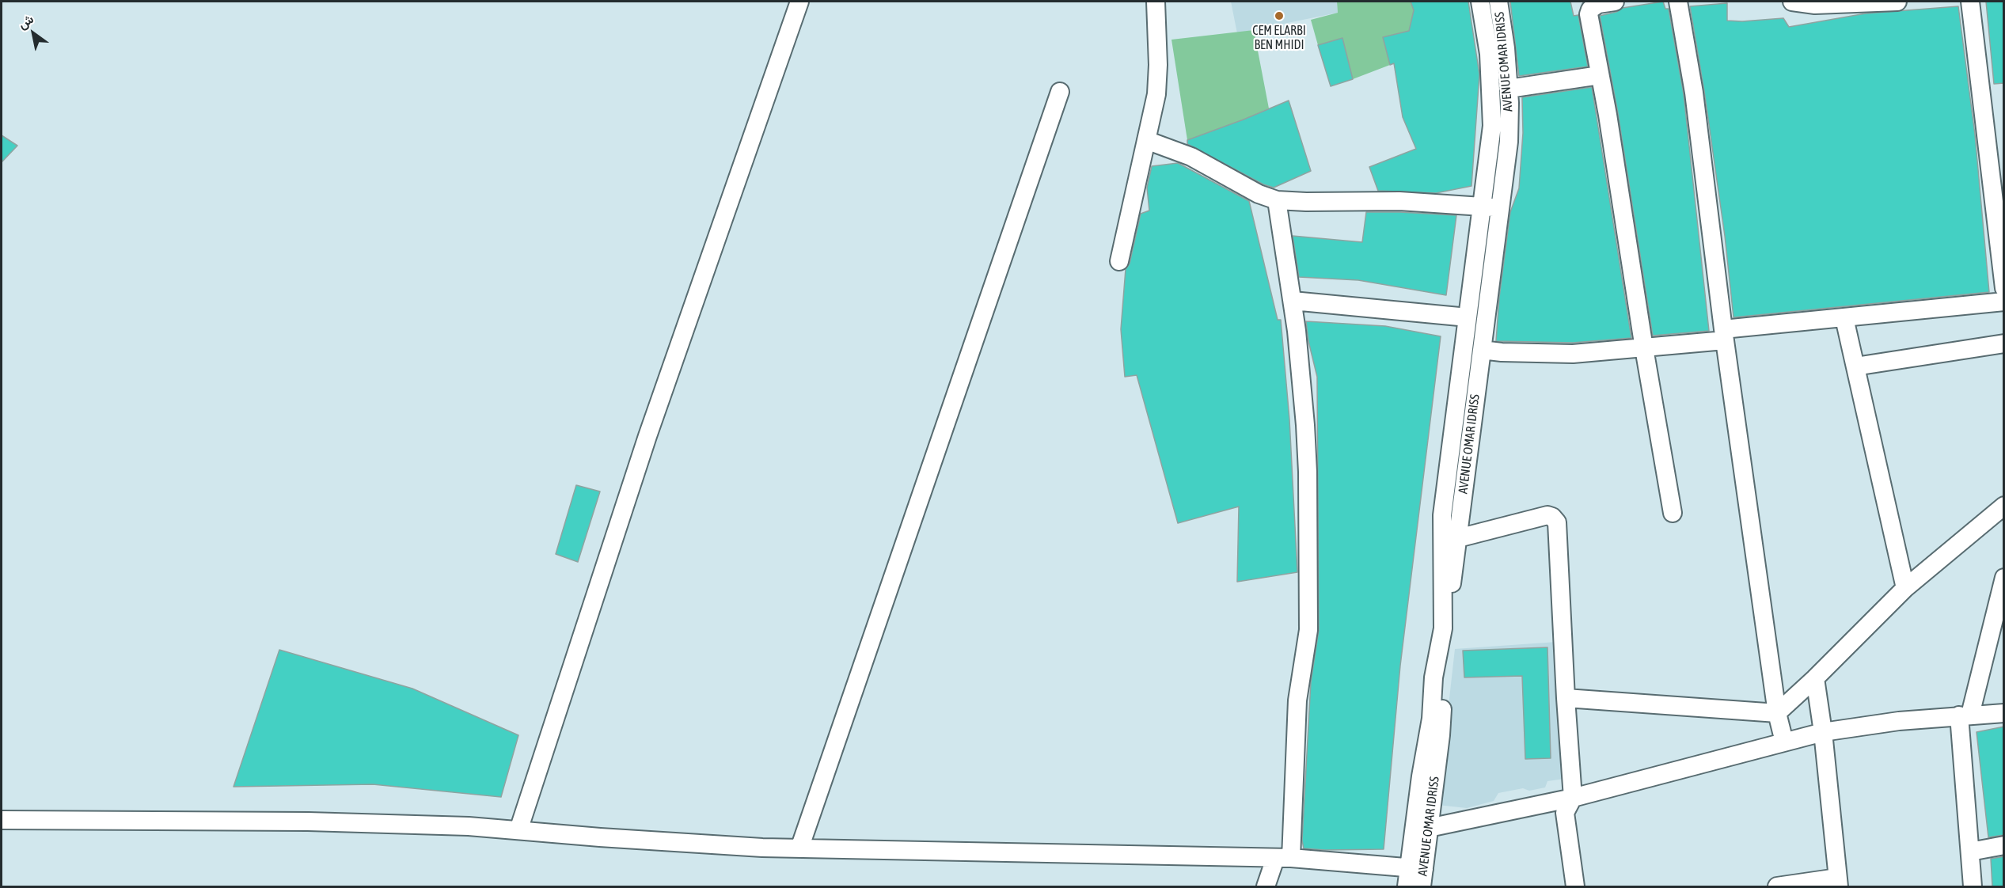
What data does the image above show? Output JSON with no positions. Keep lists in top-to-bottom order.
{
  "streets": {
    "street": ["AVENUE OMAR IDRISS"]
  },
  "places": ["CEM ELARBI BEN MHIDI"],
  "north": "top left"
}
